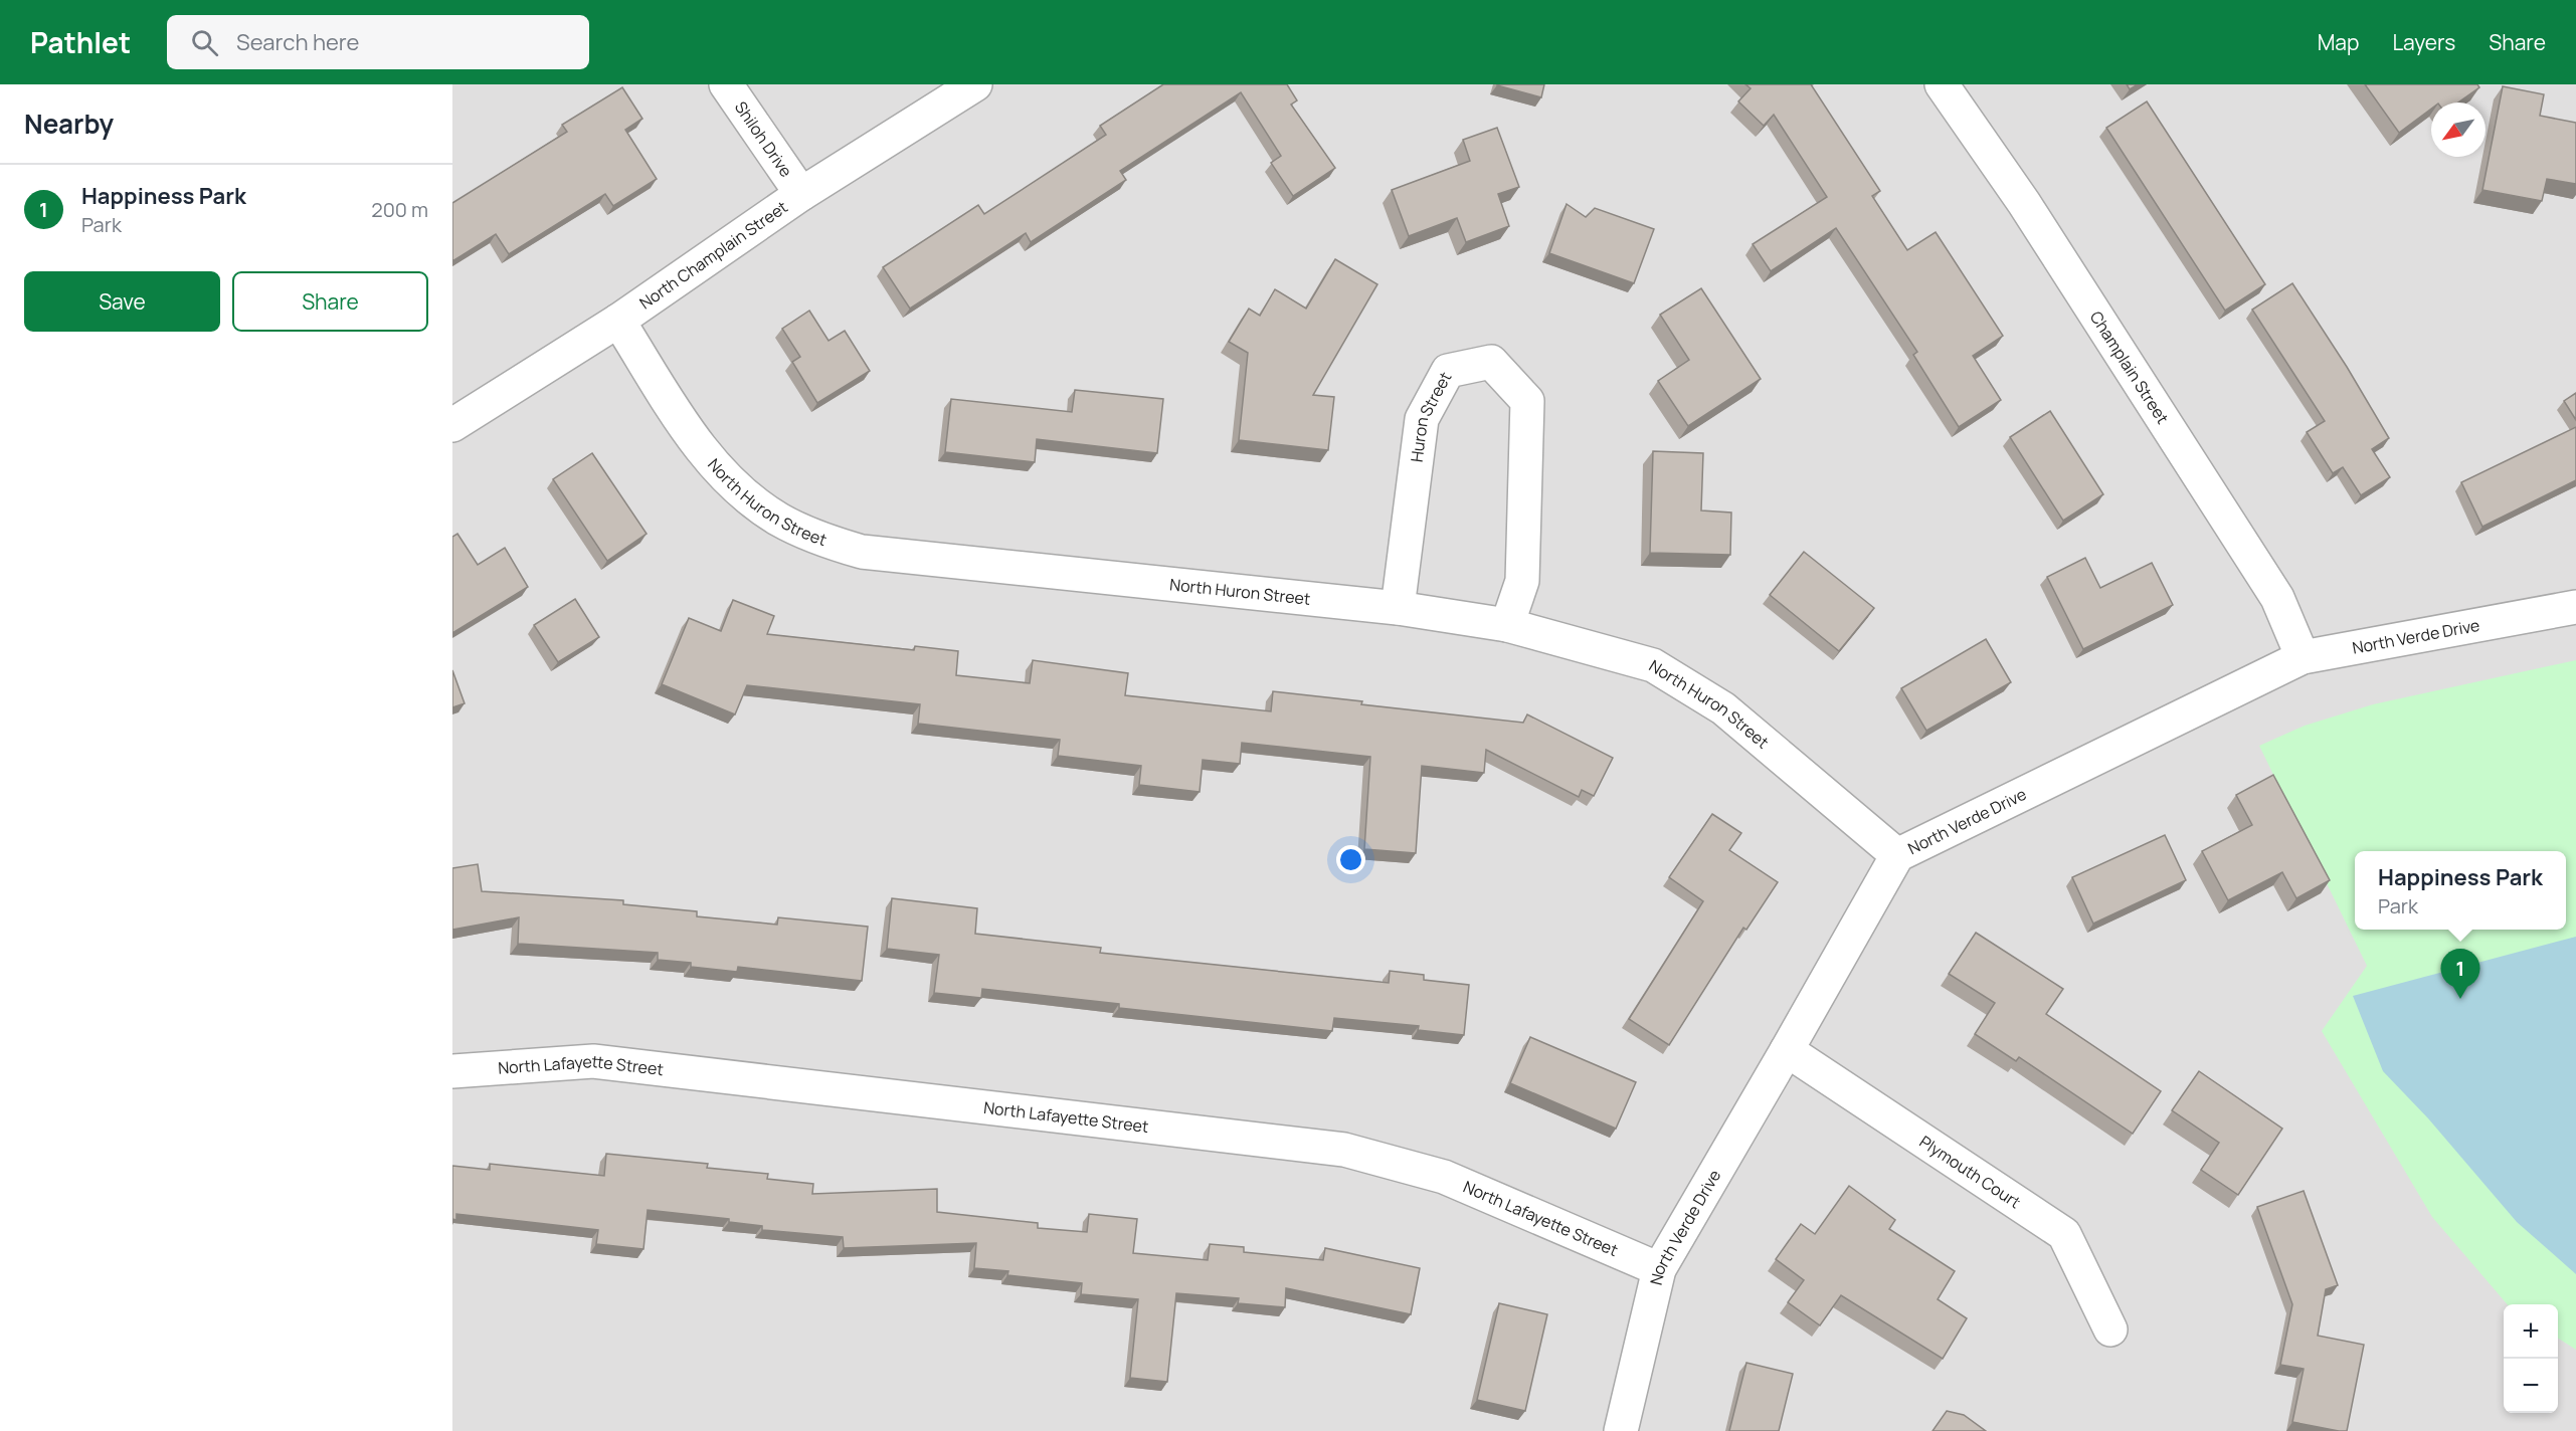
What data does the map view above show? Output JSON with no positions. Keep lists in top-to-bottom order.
{
  "streets": {
    "street": [
      "Shiloh Drive",
      "North Champlain Street",
      "Champlain Street",
      "Huron Street",
      "North Huron Street",
      "North Verde Drive",
      "North Lafayette Street",
      "Plymouth Court"
    ]
  },
  "crossings": [
    ["Shiloh Drive", "North Champlain Street"],
    ["North Champlain Street", "North Huron Street"],
    ["Champlain Street", "North Verde Drive"],
    ["Huron Street", "North Huron Street"],
    ["North Huron Street", "North Verde Drive"],
    ["North Verde Drive", "North Lafayette Street"],
    ["North Verde Drive", "Plymouth Court"]
  ],
  "north": "bottom left",
  "page": {
    "header": "Pathlet",
    "search": "Search here",
    "nav": ["Map", "Layers", "Share"],
    "heading": "Nearby",
    "list": [
      {
        "mark": "1",
        "name": "Happiness Park",
        "note": "Park",
        "value": "200 m"
      }
    ],
    "buttons": ["Save", "Share"],
    "popup": ["Happiness Park", "Park"],
    "pins": "1",
    "map_buttons": ["+", "−"]
  }
}
